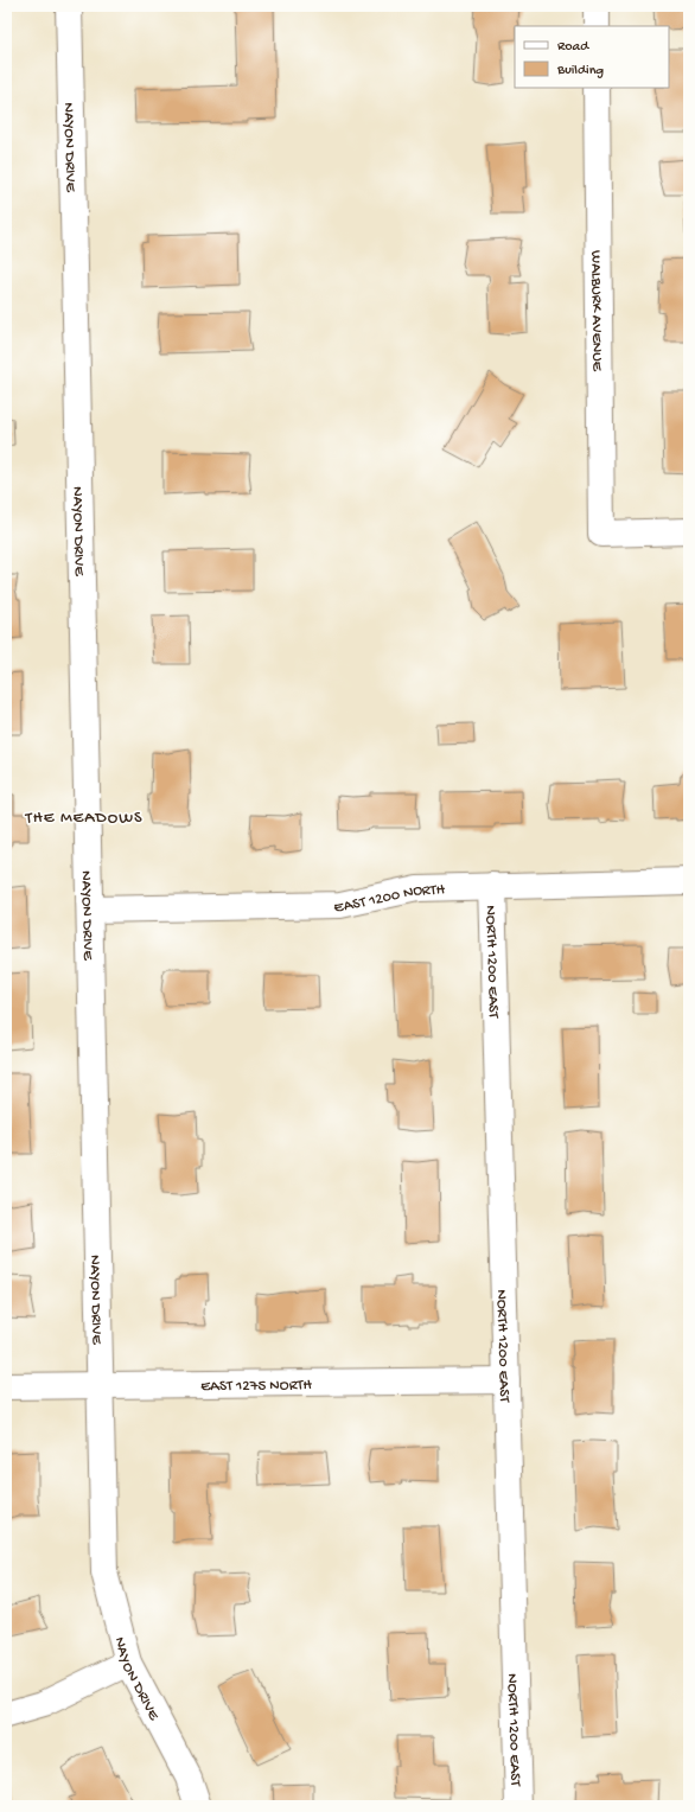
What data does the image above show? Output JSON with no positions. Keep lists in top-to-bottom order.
{
  "streets": {
    "street": [
      "NAYON DRIVE",
      "WALBURK AVENUE",
      "EAST 1200 NORTH",
      "NORTH 1200 EAST",
      "EAST 1275 NORTH"
    ]
  },
  "crossings": [
    ["NAYON DRIVE", "EAST 1200 NORTH"],
    ["NAYON DRIVE", "EAST 1275 NORTH"],
    ["EAST 1200 NORTH", "NORTH 1200 EAST"],
    ["NORTH 1200 EAST", "EAST 1275 NORTH"]
  ],
  "districts": ["THE MEADOWS"],
  "legend": ["Road", "Building"]
}
